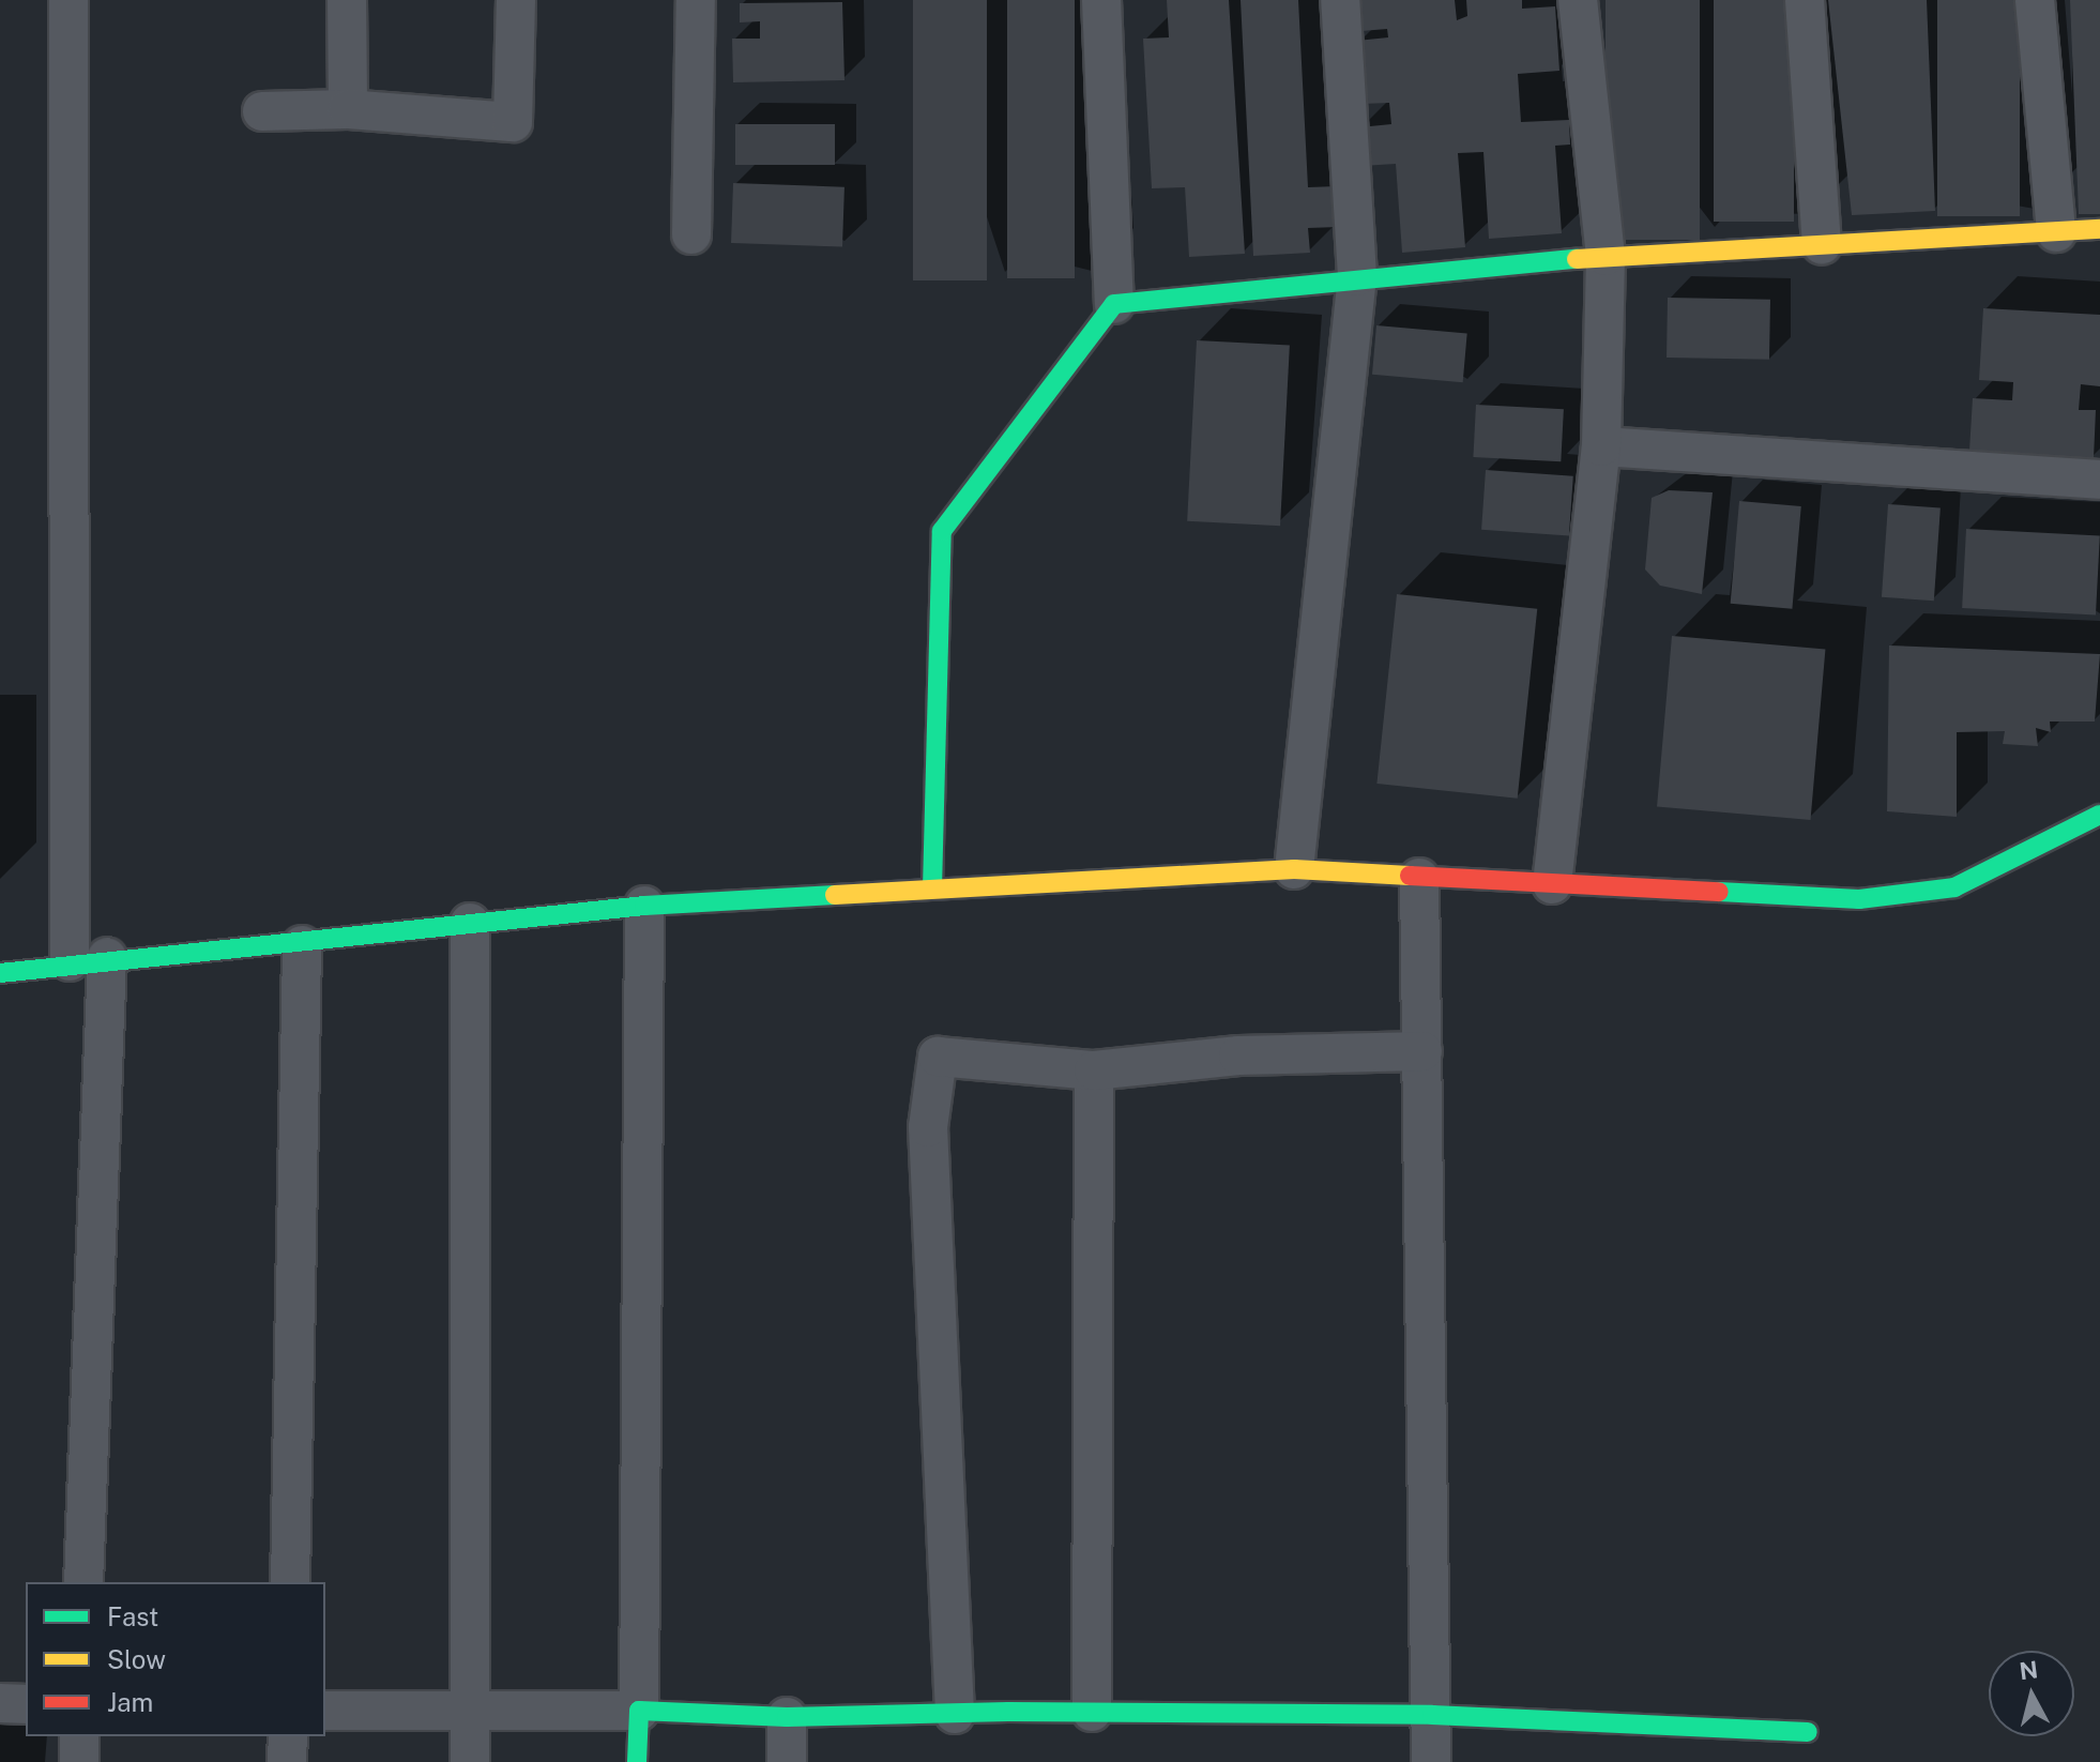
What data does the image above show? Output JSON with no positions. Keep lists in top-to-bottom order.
{
  "legend": ["Fast", "Slow", "Jam"],
  "north": "top"
}
